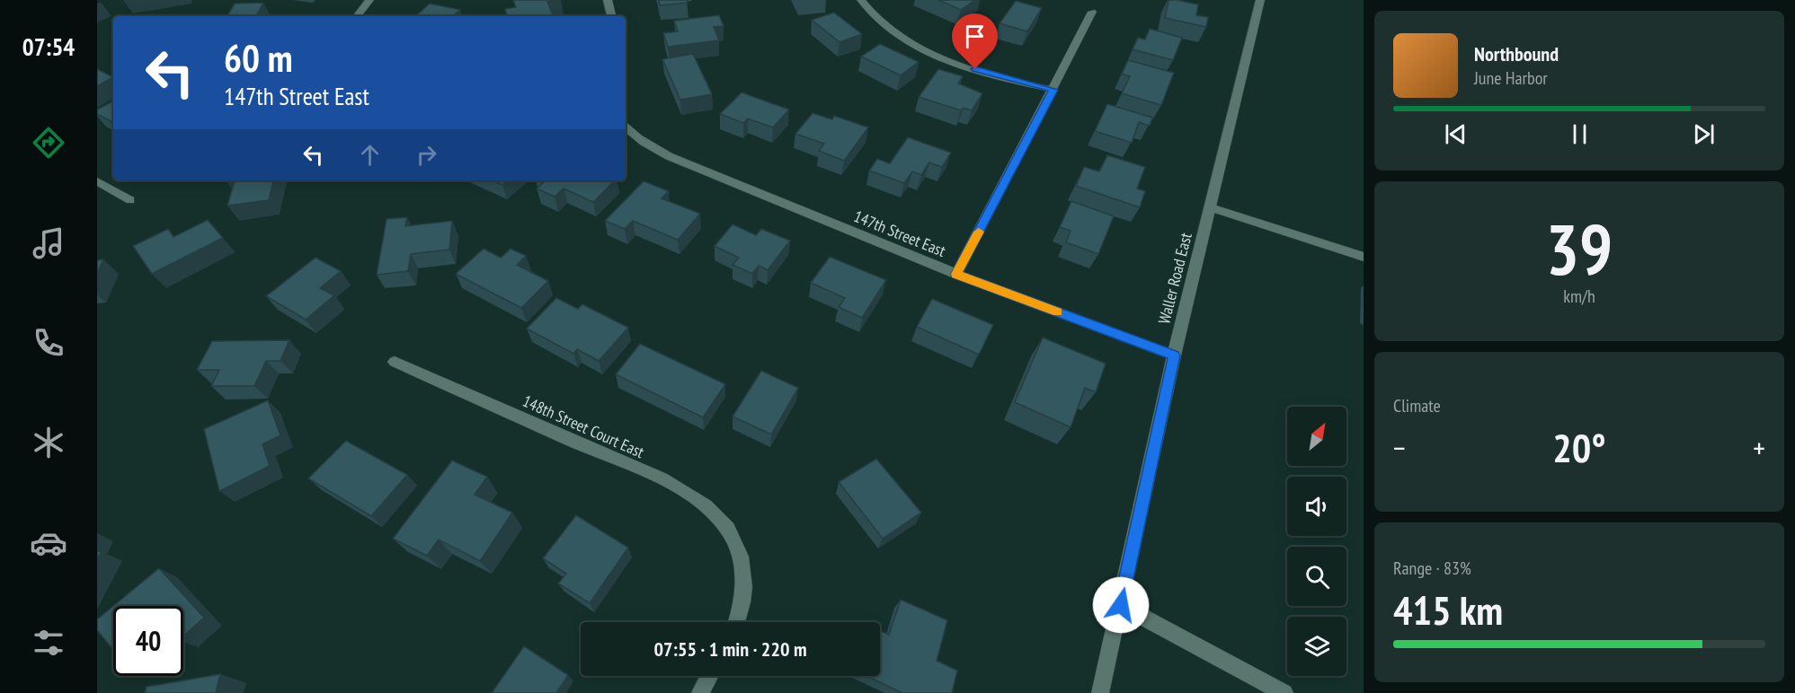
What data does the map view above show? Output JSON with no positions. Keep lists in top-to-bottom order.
{
  "streets": {
    "street": ["147th Street East", "Waller Road East", "148th Street Court East"]
  },
  "crossings": [
    ["147th Street East", "Waller Road East"]
  ],
  "north": "top right",
  "page": {
    "tabs": "07:54",
    "turn": ["60 m", "147th Street East"],
    "song": ["Northbound", "June Harbor"],
    "tile": [
      ["39", "km/h"],
      "Climate",
      ["Range · 83%", "415 km"]
    ],
    "heat": ["−", "20°", "+"],
    "limit": "40",
    "trip": "07:55 · 1 min · 220 m"
  }
}
